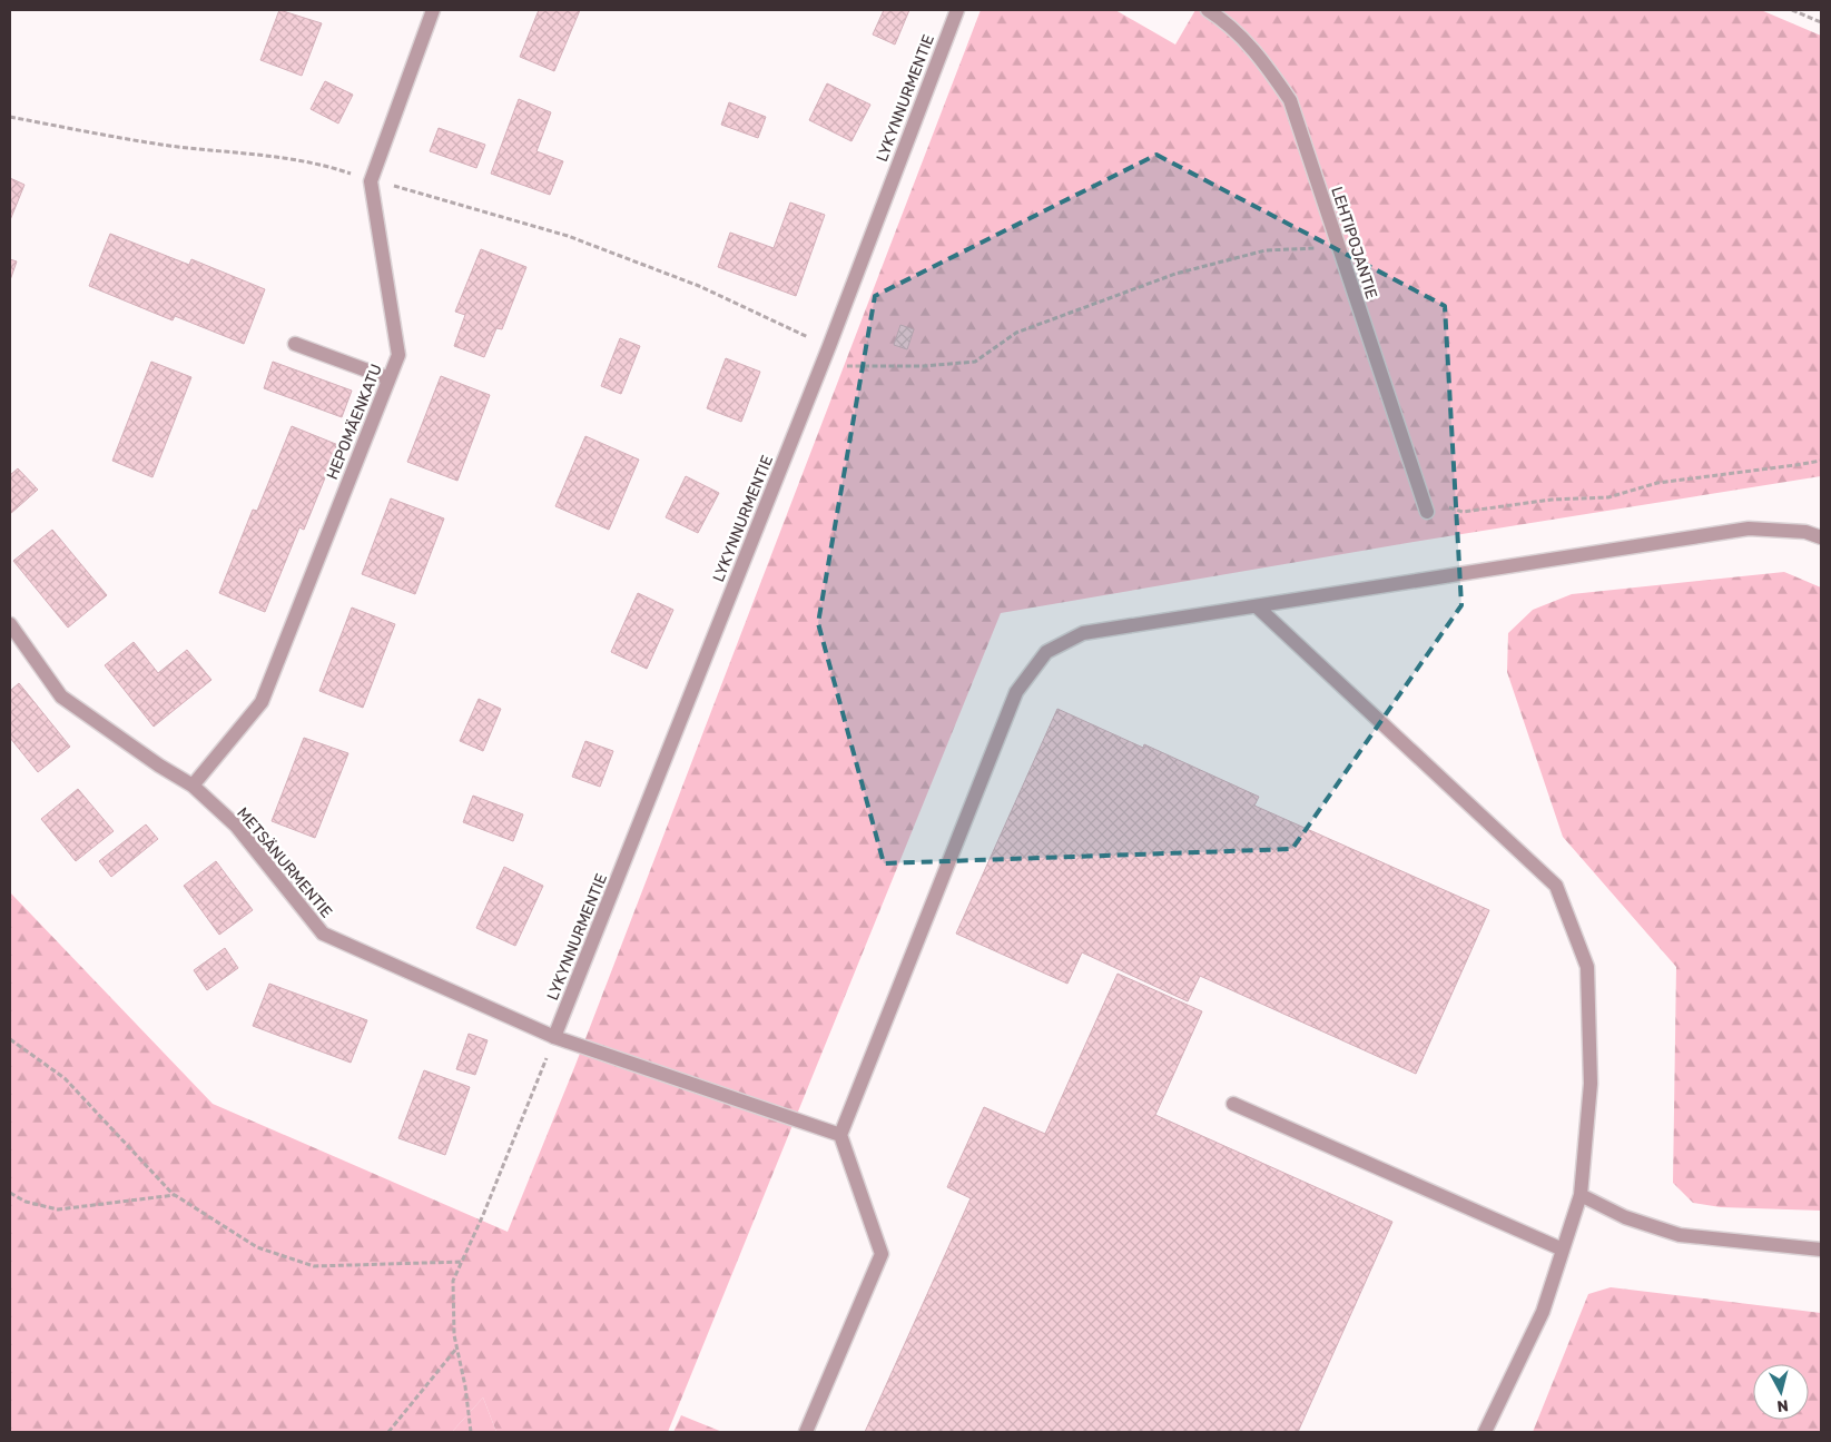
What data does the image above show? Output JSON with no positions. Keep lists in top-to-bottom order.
{
  "streets": {
    "street": [
      "LYKYNNURMENTIE",
      "LEHTIPOJANTIE",
      "HEPOMÄENKATU",
      "METSÄNURMENTIE"
    ]
  },
  "crossings": [
    ["LYKYNNURMENTIE", "METSÄNURMENTIE"],
    ["HEPOMÄENKATU", "METSÄNURMENTIE"]
  ],
  "north": "bottom"
}
